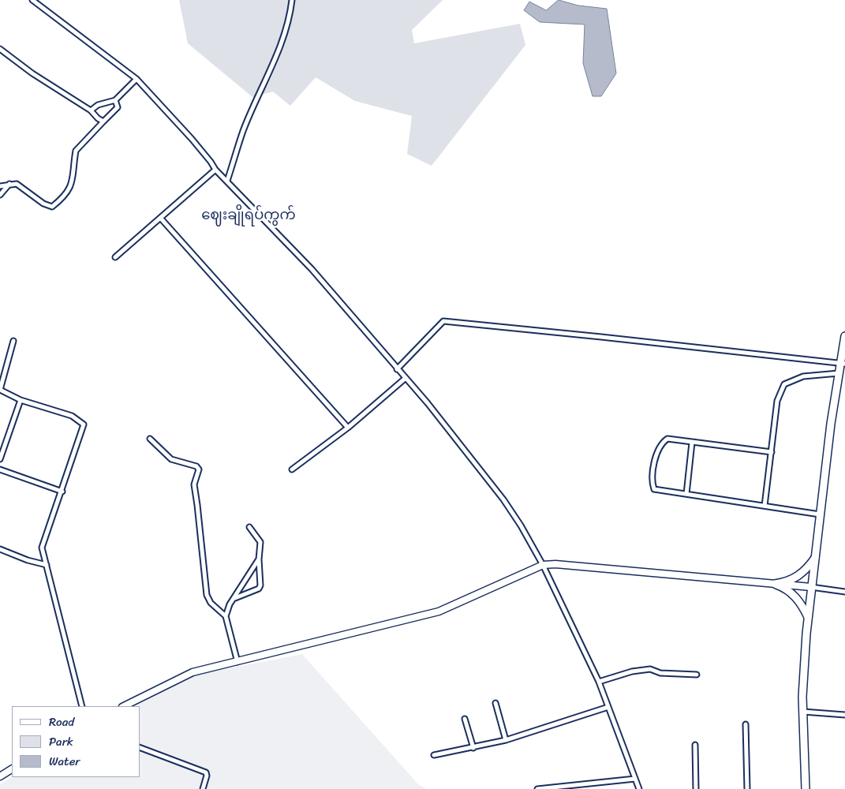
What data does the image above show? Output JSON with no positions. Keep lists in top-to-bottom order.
{
  "districts": ["ဈေးချိုရပ်ကွက်"],
  "legend": ["Road", "Park", "Water"]
}
